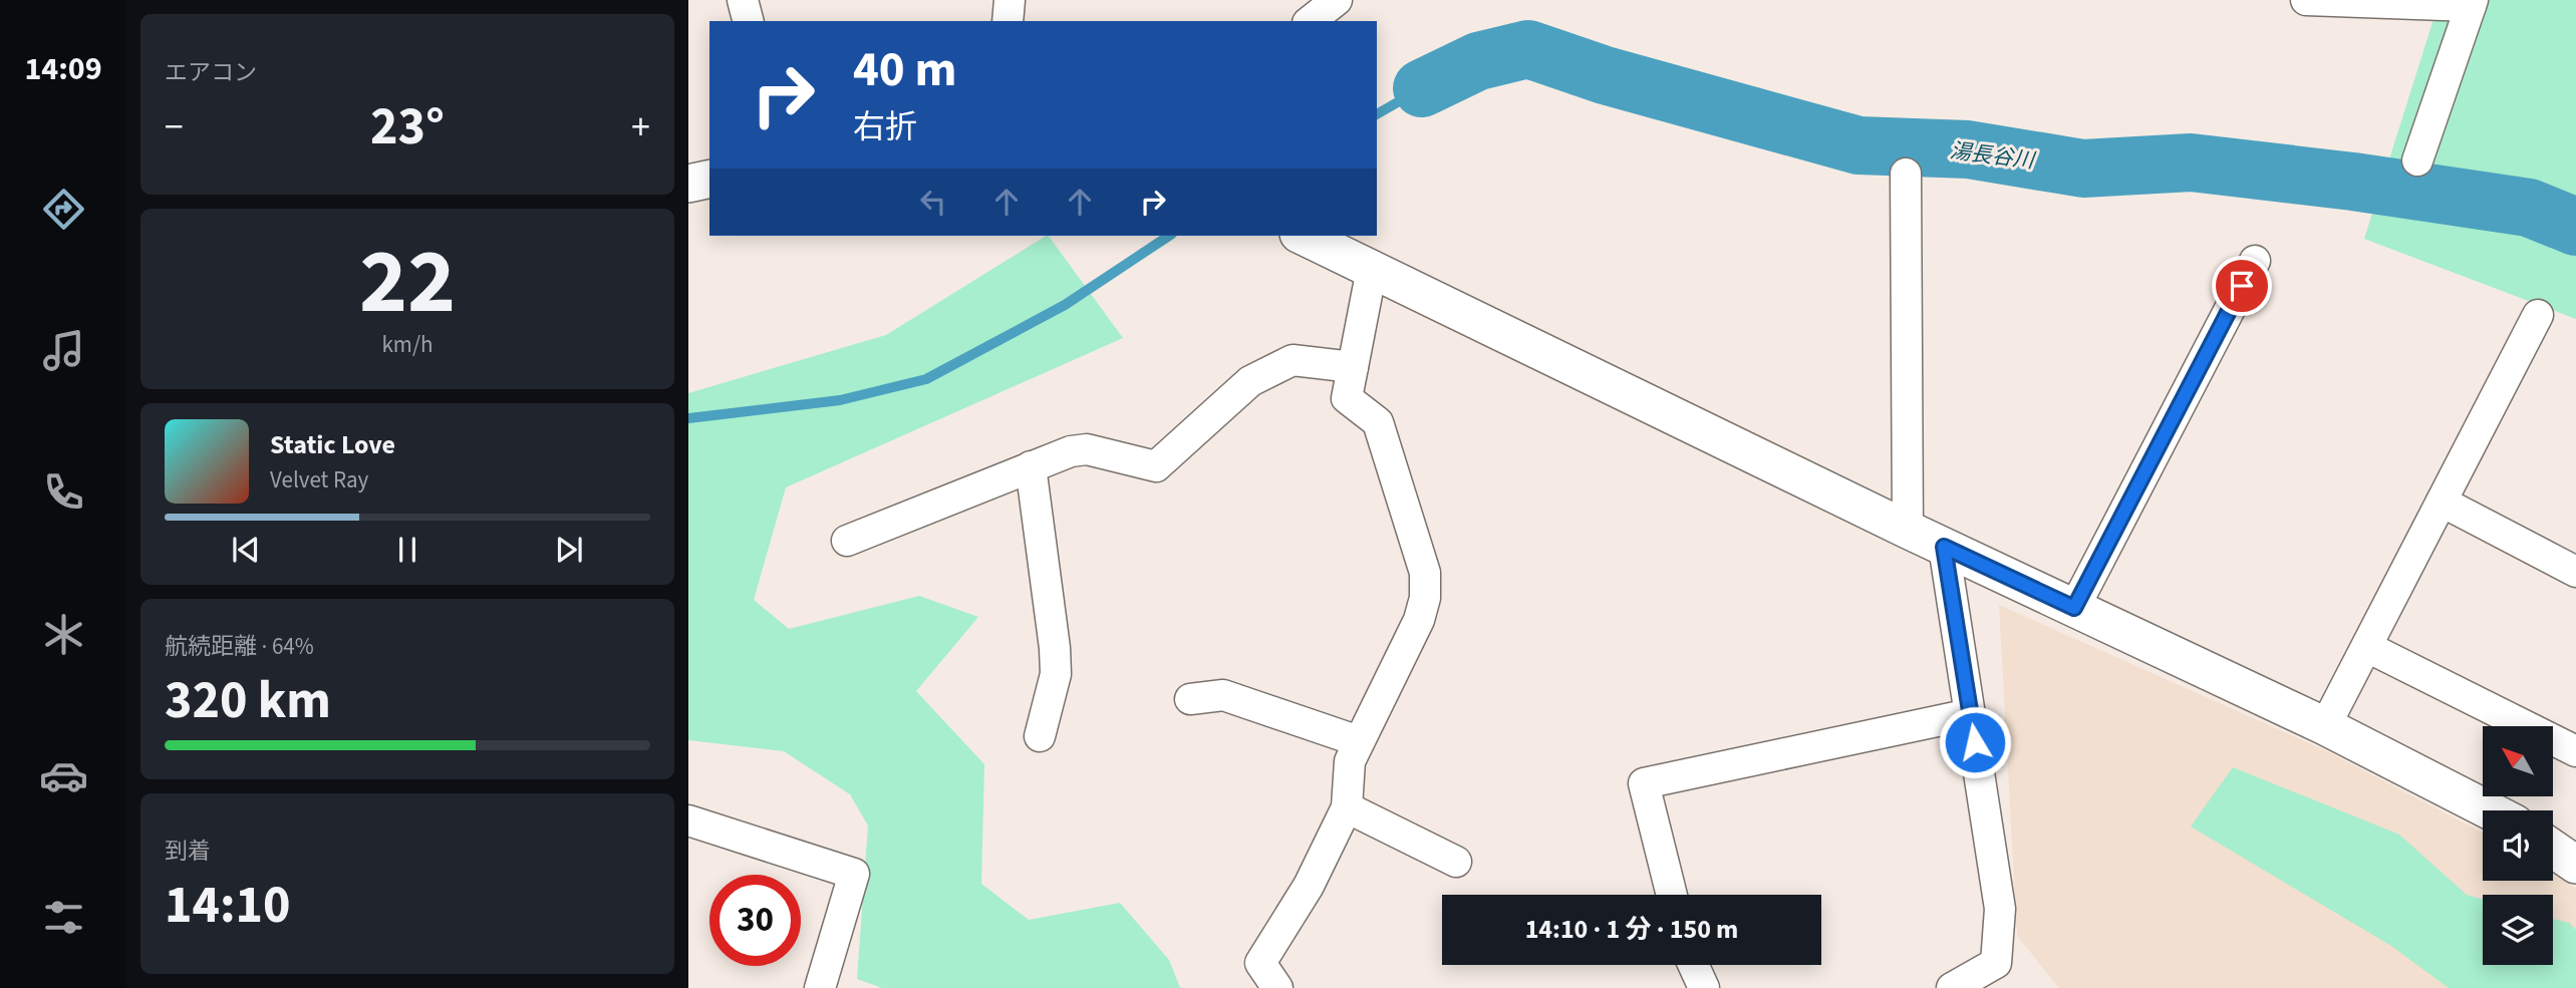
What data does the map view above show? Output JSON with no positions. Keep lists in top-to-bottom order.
{
  "water": ["湯長谷川"],
  "north": "top left",
  "page": {
    "tabs": "14:09",
    "tile": [
      "エアコン",
      ["22", "km/h"],
      ["航続距離 · 64%", "320 km"],
      ["到着", "14:10"]
    ],
    "turn": ["40 m", "右折"],
    "heat": ["−", "23°", "+"],
    "song": ["Static Love", "Velvet Ray"],
    "limit": "30",
    "trip": "14:10 · 1 分 · 150 m"
  }
}
